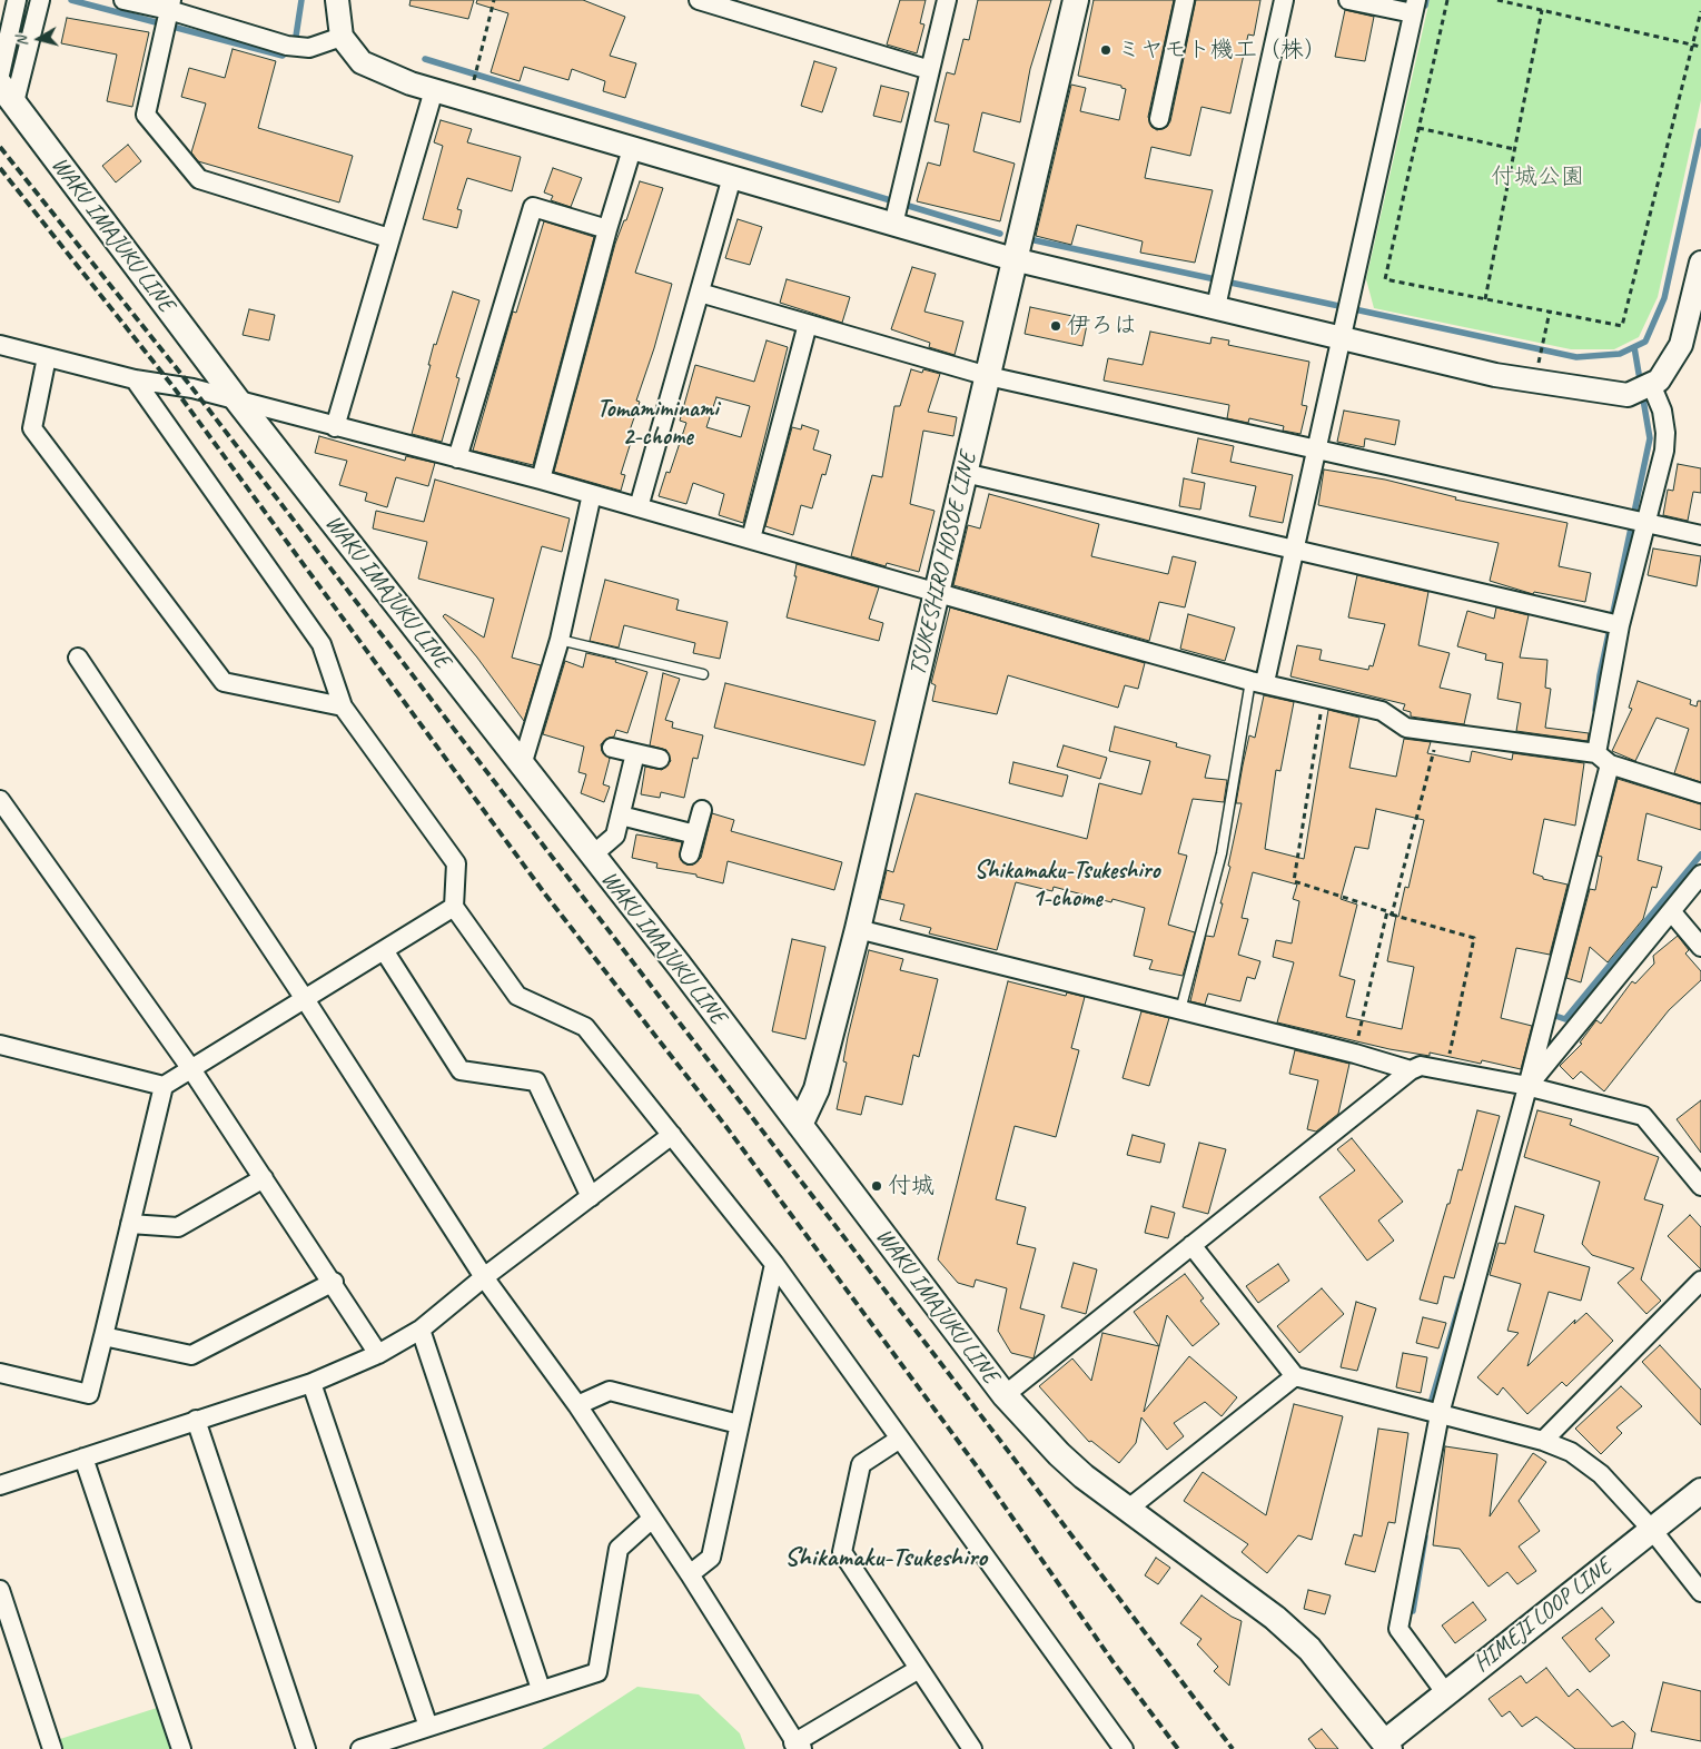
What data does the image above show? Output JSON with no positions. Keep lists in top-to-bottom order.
{
  "streets": {
    "main road": ["WAKU IMAJUKU LINE", "TSUKESHIRO HOSOE LINE", "HIMEJI LOOP LINE"]
  },
  "crossings": [
    ["WAKU IMAJUKU LINE", "TSUKESHIRO HOSOE LINE"],
    ["WAKU IMAJUKU LINE", "HIMEJI LOOP LINE"]
  ],
  "districts": ["Tomamiminami 2-chome", "Shikamaku-Tsukeshiro 1-chome", "Shikamaku-Tsukeshiro"],
  "parks": ["付城公園"],
  "places": ["ミヤモト機工（株）", "伊ろは", "付城"],
  "north": "left"
}
